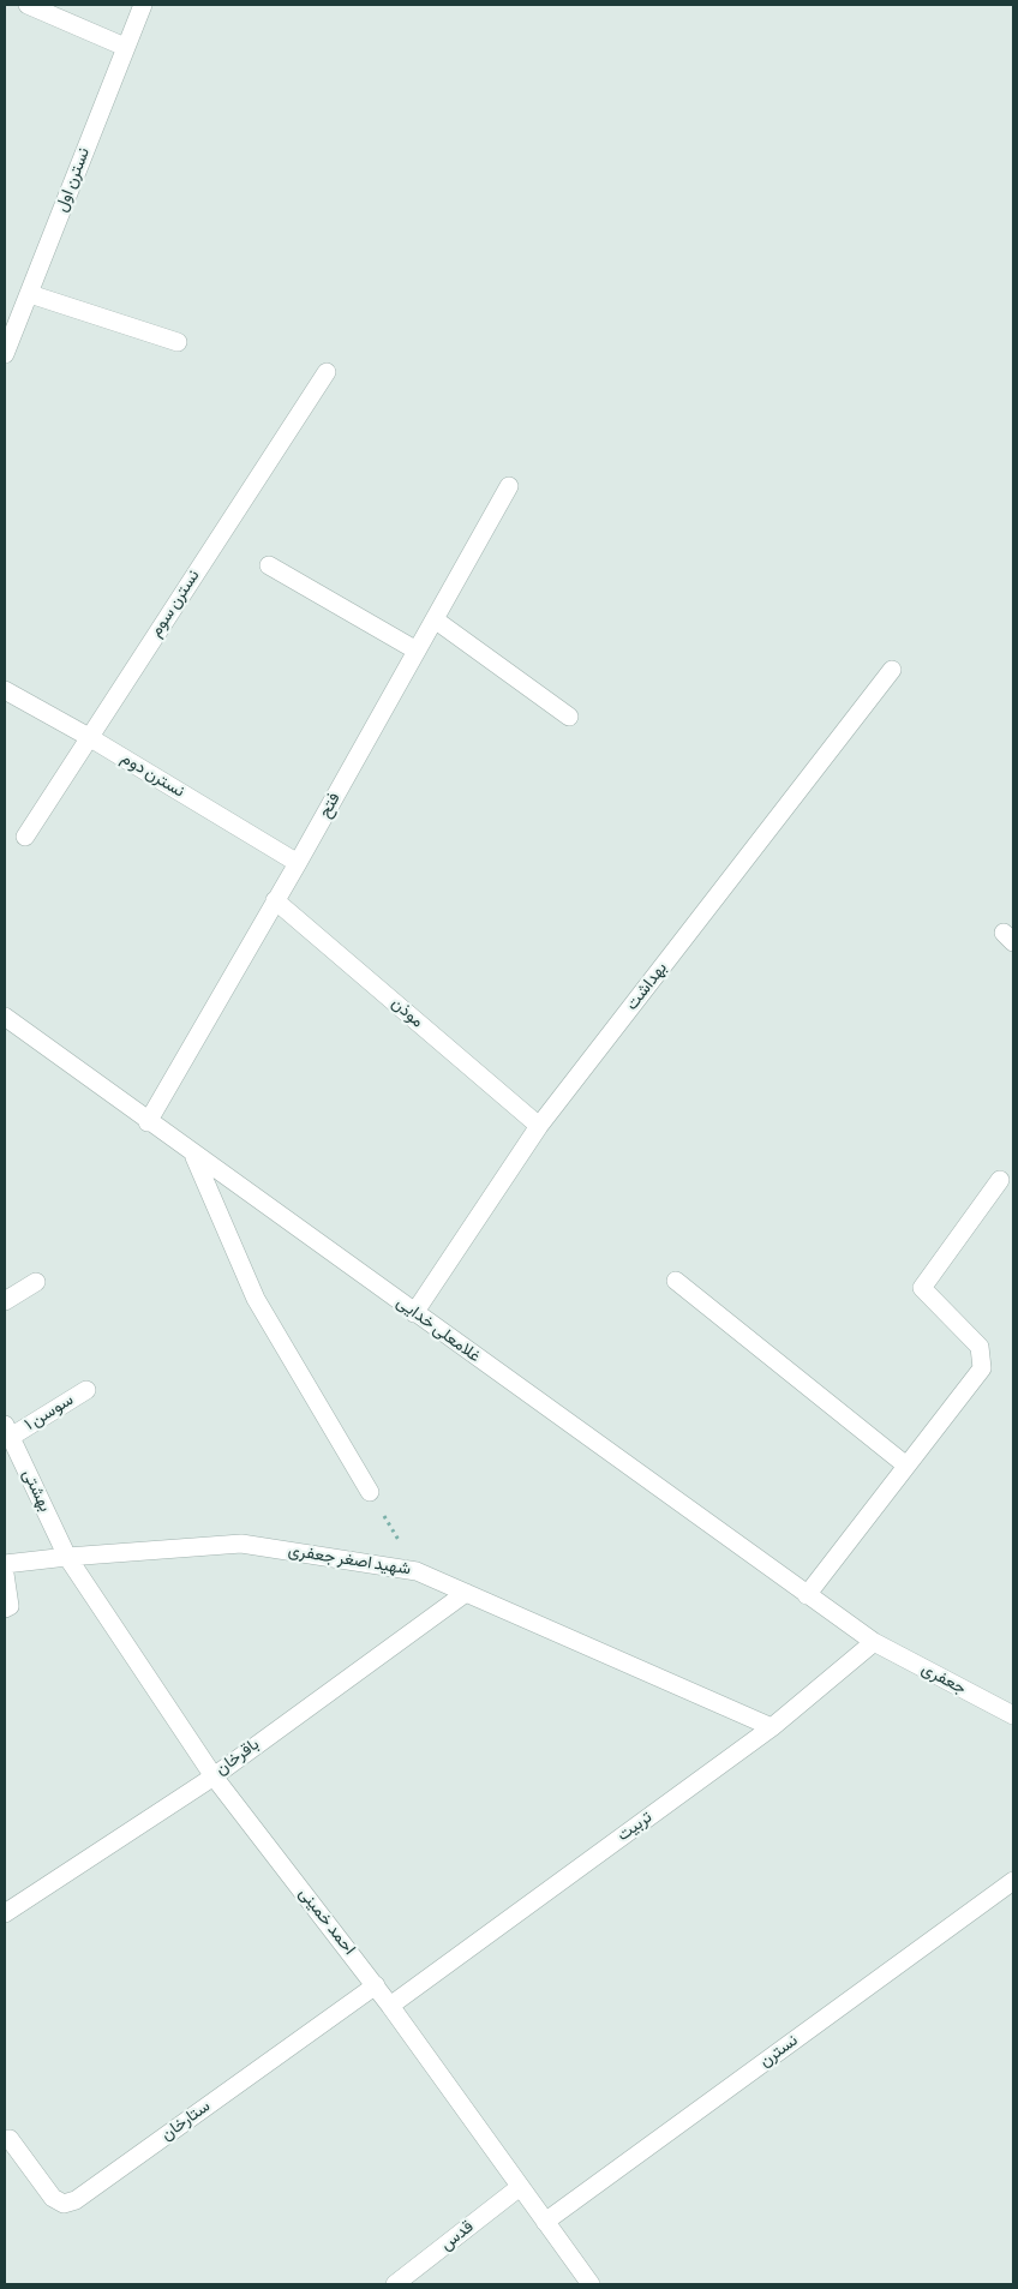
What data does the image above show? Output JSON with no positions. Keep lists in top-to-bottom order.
{
  "streets": {
    "street": [
      "نسترن اول",
      "نسترن سوم",
      "نسترن دوم",
      "فتح",
      "بهداشت",
      "موذن",
      "غلامعلی خدایی",
      "سوسن ۱",
      "بهشتی",
      "شهید اصغر جعفری",
      "جعفری",
      "باقرخان",
      "تربیت",
      "احمد خمینی",
      "نسترن",
      "ستارخان",
      "قدس"
    ]
  },
  "crossings": [
    ["نسترن سوم", "نسترن دوم"],
    ["نسترن دوم", "فتح"],
    ["فتح", "موذن"],
    ["فتح", "غلامعلی خدایی"],
    ["بهداشت", "موذن"],
    ["بهداشت", "غلامعلی خدایی"],
    ["غلامعلی خدایی", "جعفری"],
    ["غلامعلی خدایی", "تربیت"],
    ["سوسن ۱", "بهشتی"],
    ["بهشتی", "شهید اصغر جعفری"],
    ["بهشتی", "احمد خمینی"],
    ["شهید اصغر جعفری", "باقرخان"],
    ["شهید اصغر جعفری", "تربیت"],
    ["شهید اصغر جعفری", "احمد خمینی"],
    ["جعفری", "تربیت"],
    ["باقرخان", "احمد خمینی"],
    ["تربیت", "احمد خمینی"],
    ["احمد خمینی", "نسترن"],
    ["احمد خمینی", "ستارخان"],
    ["احمد خمینی", "قدس"]
  ]
}
